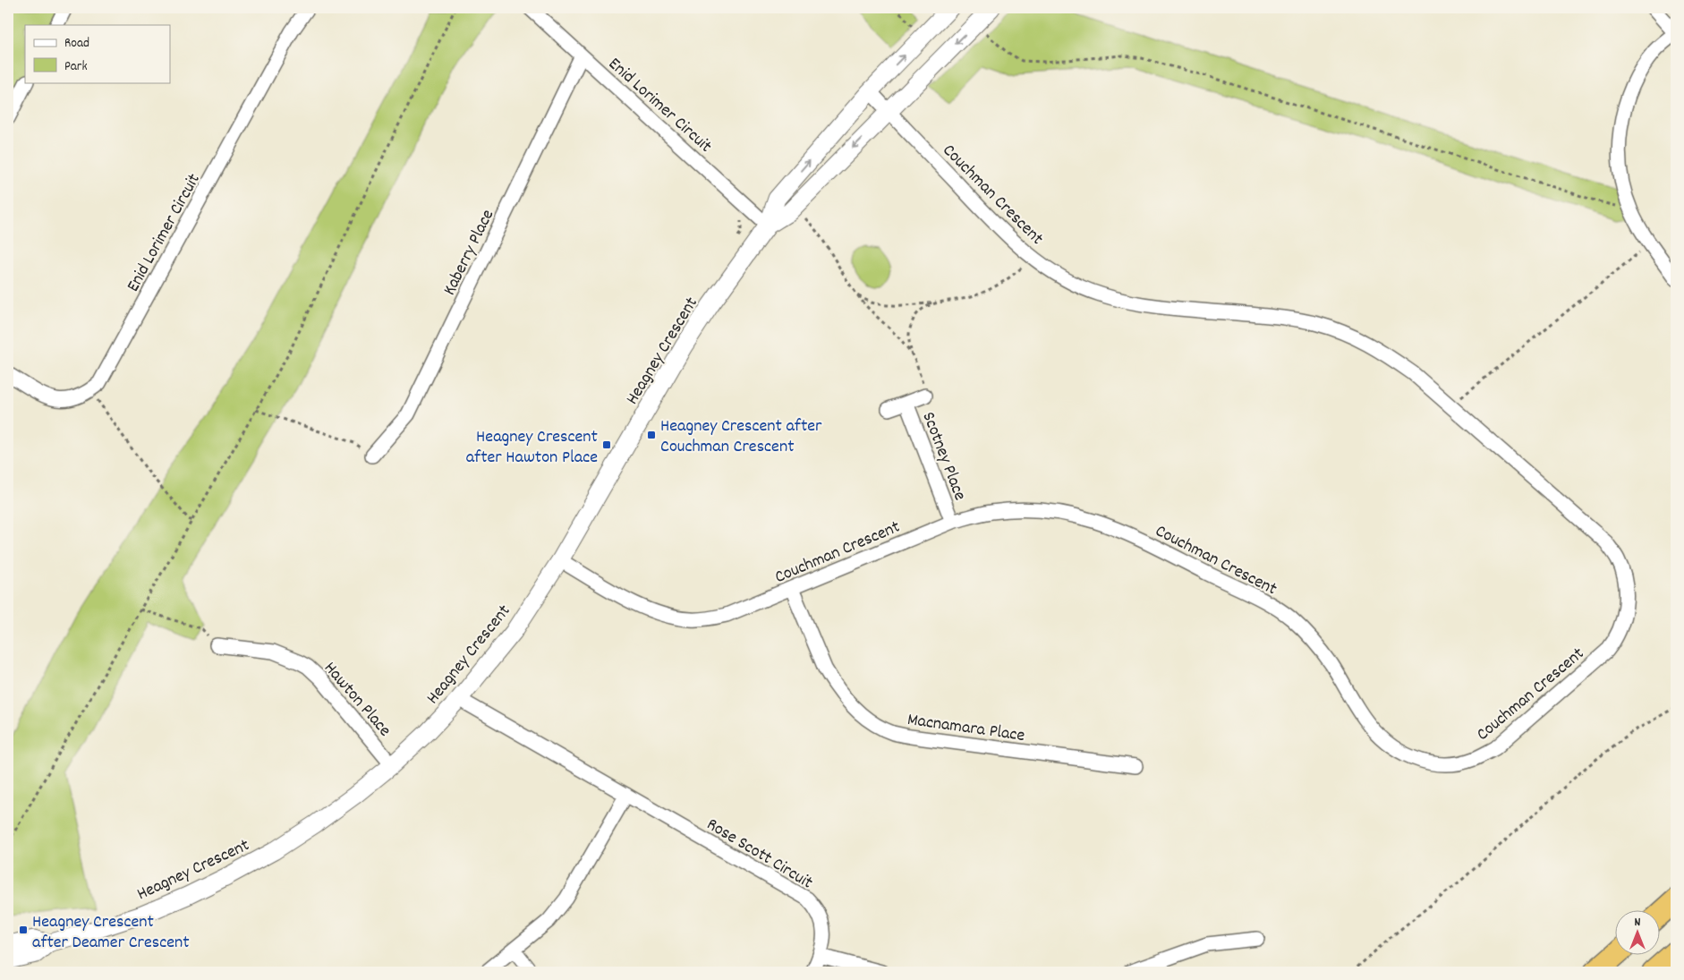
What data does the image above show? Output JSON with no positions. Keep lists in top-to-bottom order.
{
  "streets": {
    "street": [
      "Enid Lorimer Circuit",
      "Couchman Crescent",
      "Kaberry Place",
      "Heagney Crescent",
      "Scotney Place",
      "Hawton Place",
      "Macnamara Place",
      "Rose Scott Circuit"
    ]
  },
  "crossings": [
    ["Enid Lorimer Circuit", "Kaberry Place"],
    ["Enid Lorimer Circuit", "Heagney Crescent"],
    ["Couchman Crescent", "Heagney Crescent"],
    ["Couchman Crescent", "Scotney Place"],
    ["Couchman Crescent", "Macnamara Place"],
    ["Heagney Crescent", "Hawton Place"],
    ["Heagney Crescent", "Rose Scott Circuit"]
  ],
  "places": {
    "transit": ["Heagney Crescent after Couchman Crescent", "Heagney Crescent after Hawton Place", "Heagney Crescent after Deamer Crescent"]
  },
  "legend": ["Road", "Park"],
  "north": "top"
}
